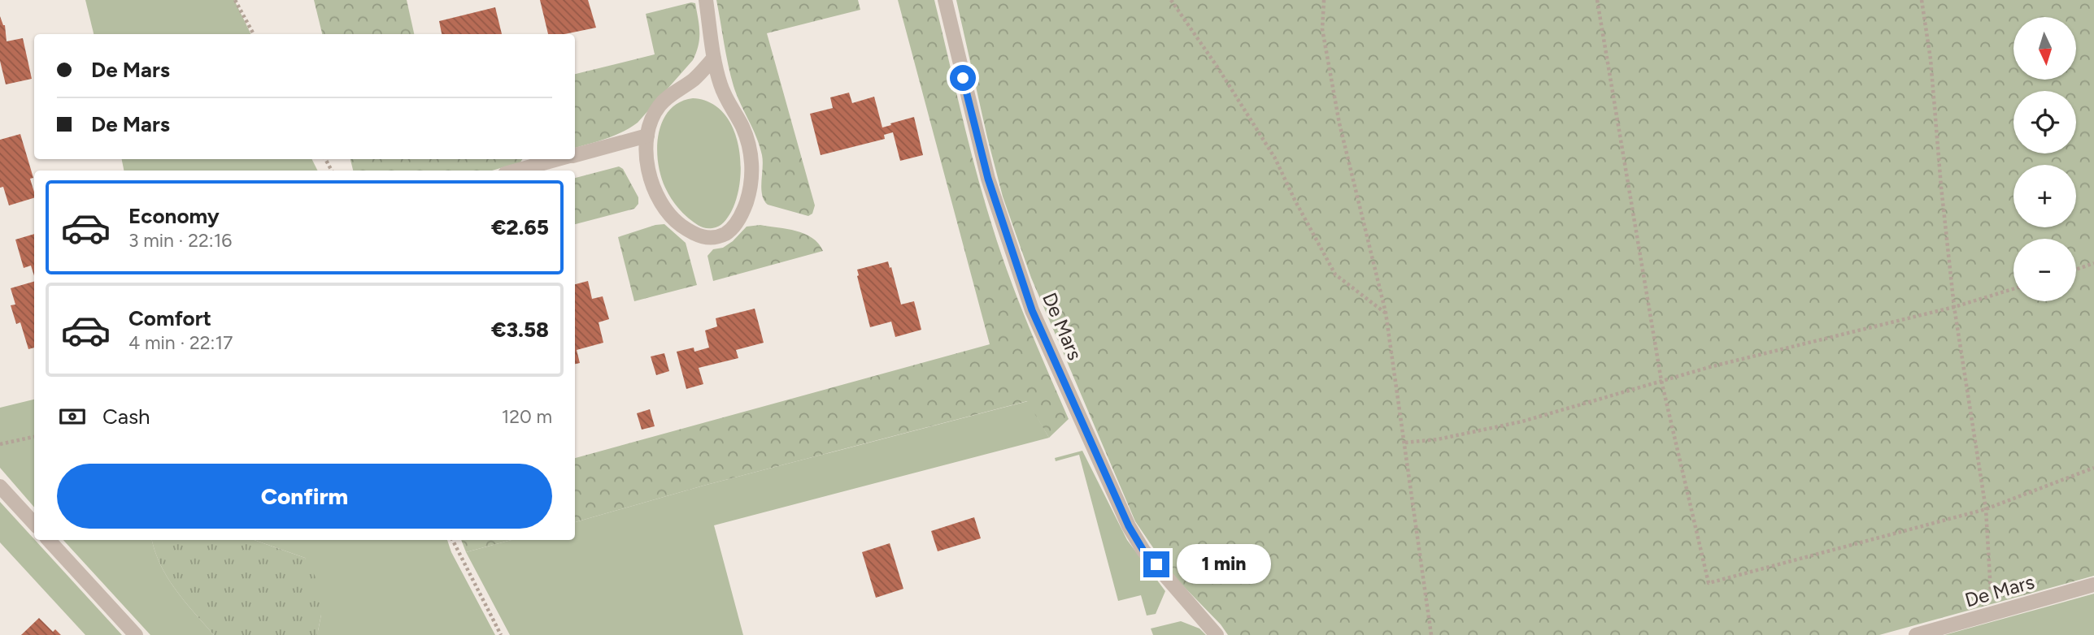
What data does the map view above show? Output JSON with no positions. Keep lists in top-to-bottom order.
{
  "streets": {
    "street": ["De Mars"]
  },
  "north": "bottom",
  "page": {
    "map_buttons": ["+", "−"],
    "banner": ["De Mars", "De Mars"],
    "list": [
      {
        "name": "Economy",
        "note": "3 min · 22:16",
        "value": "€2.65"
      },
      {
        "name": "Comfort",
        "note": "4 min · 22:17",
        "value": "€3.58"
      }
    ],
    "pay": ["Cash", "120 m"],
    "buttons": "Confirm",
    "bubble": "1 min"
  }
}
